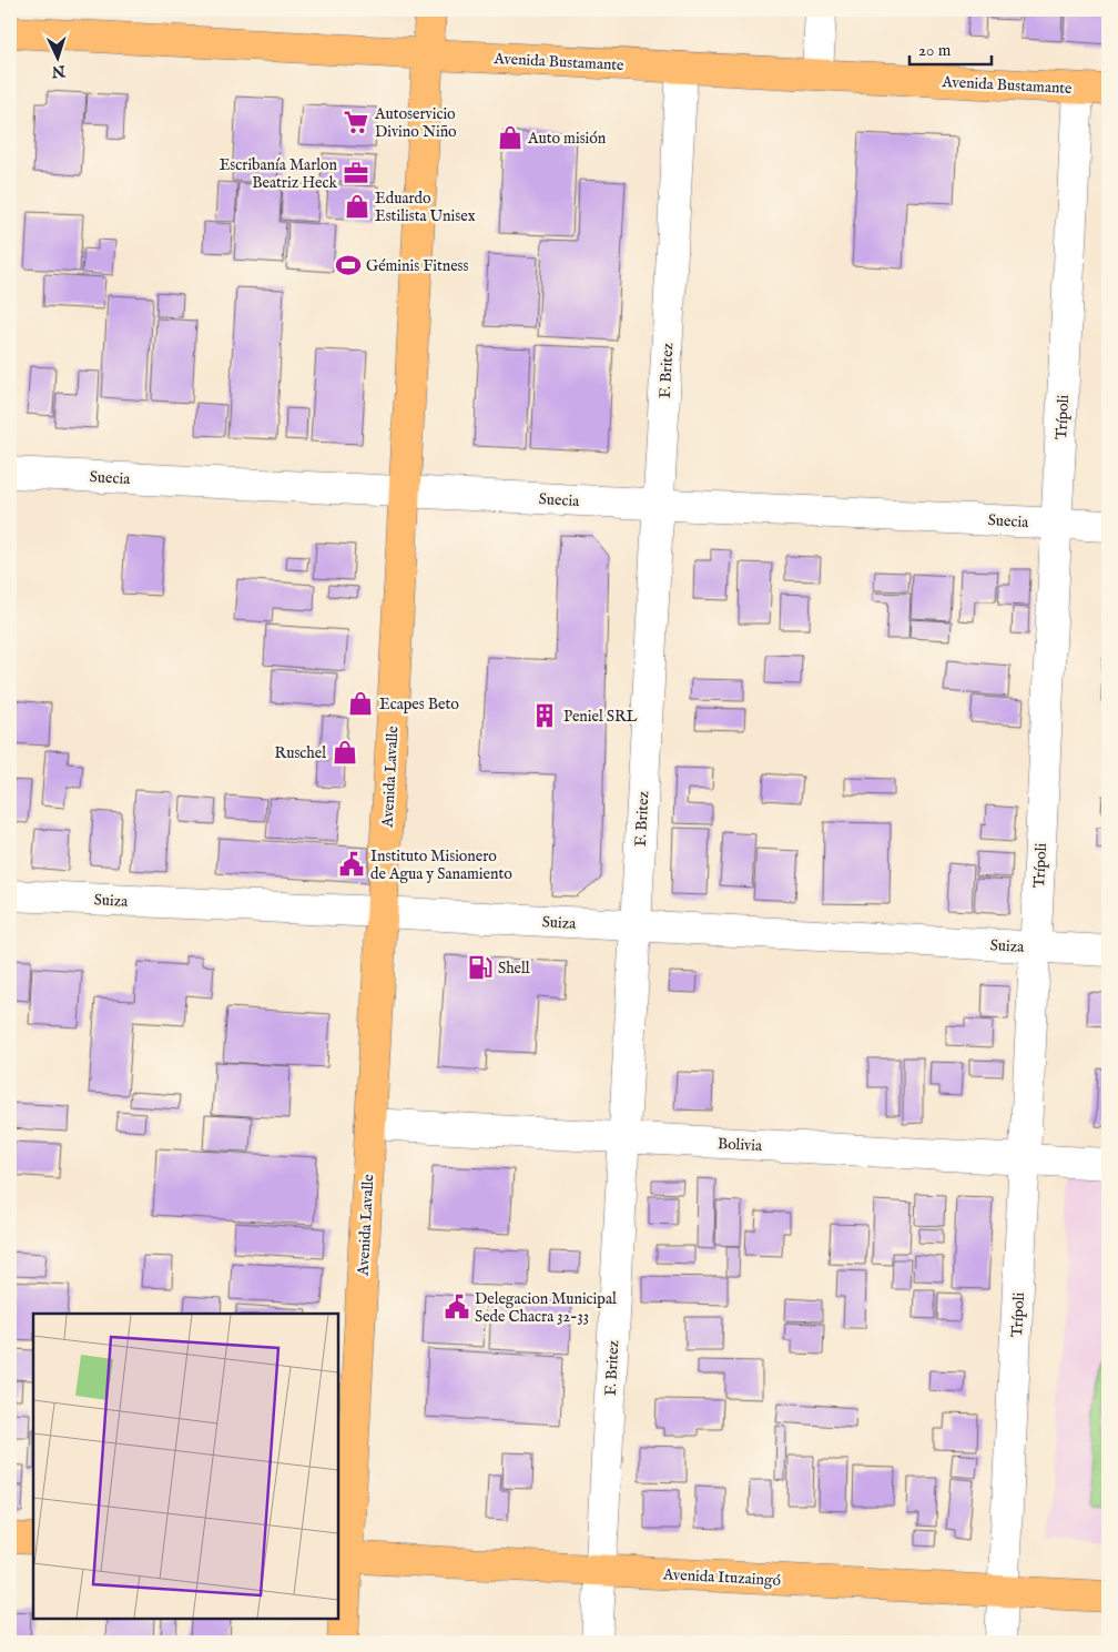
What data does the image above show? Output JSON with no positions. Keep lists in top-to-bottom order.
{
  "streets": {
    "main road": ["Avenida Bustamante", "Avenida Lavalle", "Avenida Ituzaingó"],
    "street": [
      "F. Britez",
      "Trípoli",
      "Suecia",
      "Suiza",
      "Bolivia"
    ]
  },
  "crossings": [
    ["Avenida Bustamante", "F. Britez"],
    ["Avenida Bustamante", "Trípoli"],
    ["Avenida Bustamante", "Avenida Lavalle"],
    ["F. Britez", "Suecia"],
    ["F. Britez", "Suiza"],
    ["F. Britez", "Bolivia"],
    ["F. Britez", "Avenida Ituzaingó"],
    ["Trípoli", "Suecia"],
    ["Trípoli", "Suiza"],
    ["Trípoli", "Bolivia"],
    ["Trípoli", "Avenida Ituzaingó"],
    ["Suecia", "Avenida Lavalle"],
    ["Avenida Lavalle", "Suiza"],
    ["Avenida Lavalle", "Bolivia"],
    ["Avenida Lavalle", "Avenida Ituzaingó"]
  ],
  "places": {
    "supermarket": ["Autoservicio Divino Niño"],
    "shop": [
      "Auto misión",
      "Eduardo Estilista Unisex",
      "Ecapes Beto",
      "Ruschel"
    ],
    "office": ["Escribanía Marlon Beatriz Heck"],
    "sports": ["Géminis Fitness"],
    "building": ["Peniel SRL"],
    "public building": ["Instituto Misionero de Agua y Sanamiento", "Delegacion Municipal Sede Chacra 32-33"],
    "fuel station": ["Shell"]
  },
  "scale_bar": "20 m",
  "north": "bottom"
}
